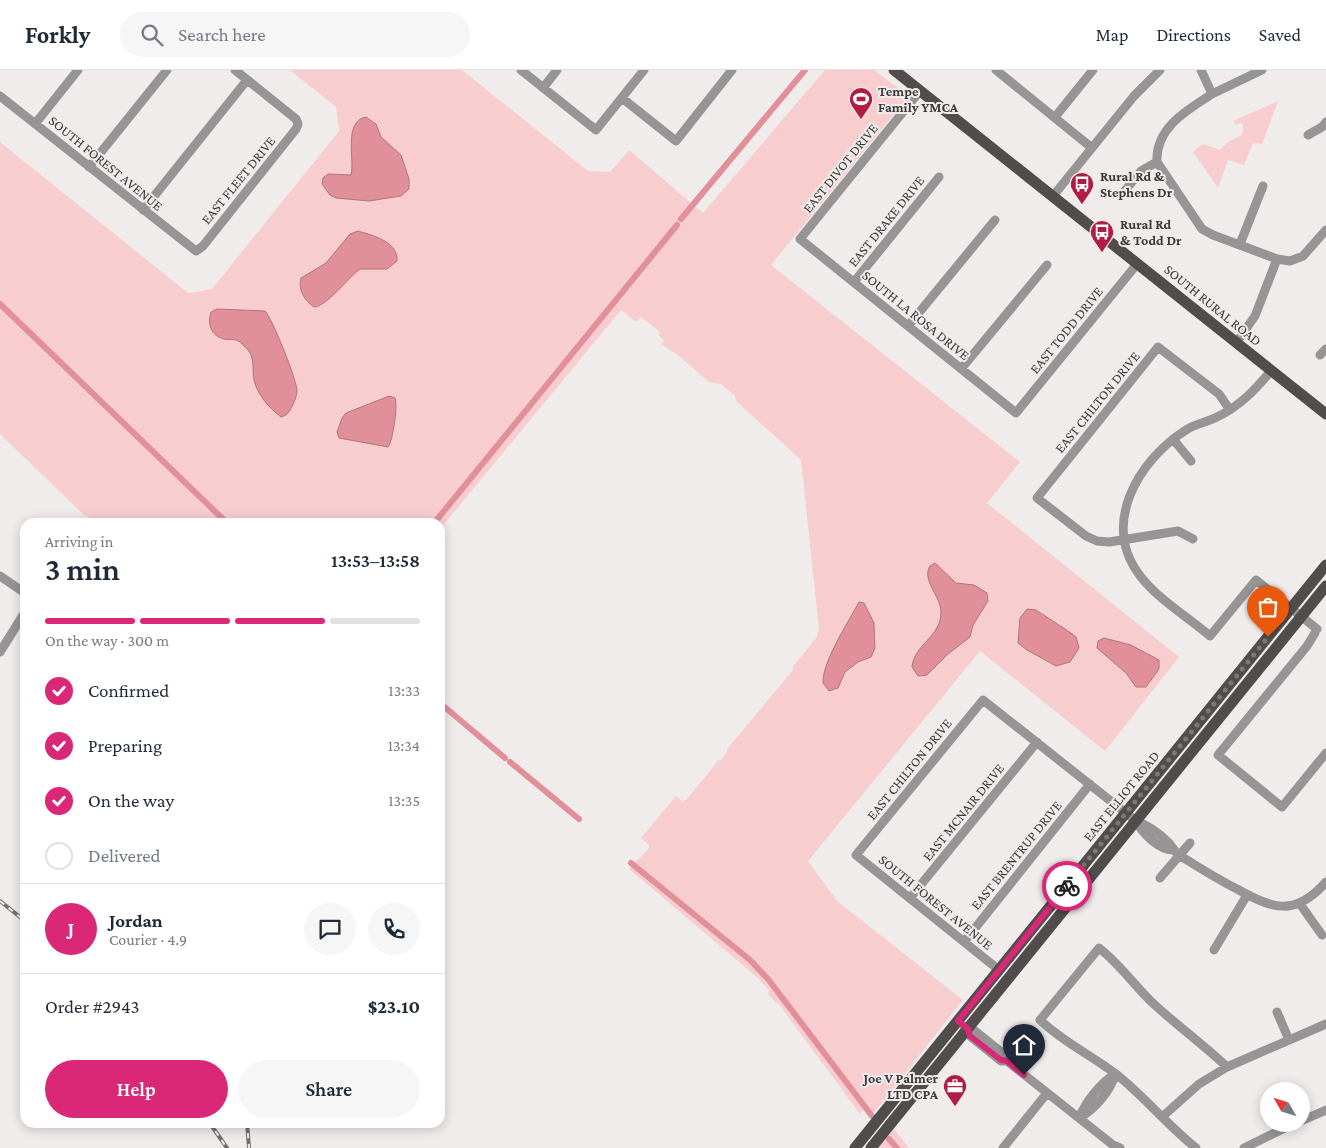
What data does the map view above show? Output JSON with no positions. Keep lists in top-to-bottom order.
{
  "streets": {
    "main road": ["SOUTH RURAL ROAD", "EAST ELLIOT ROAD"],
    "street": [
      "SOUTH FOREST AVENUE",
      "EAST DIVOT DRIVE",
      "EAST FLEET DRIVE",
      "EAST DRAKE DRIVE",
      "SOUTH LA ROSA DRIVE",
      "EAST TODD DRIVE",
      "EAST CHILTON DRIVE",
      "EAST MCNAIR DRIVE",
      "EAST BRENTRUP DRIVE"
    ]
  },
  "crossings": [
    ["SOUTH FOREST AVENUE", "EAST FLEET DRIVE"],
    ["SOUTH FOREST AVENUE", "EAST CHILTON DRIVE"],
    ["SOUTH FOREST AVENUE", "EAST ELLIOT ROAD"],
    ["SOUTH FOREST AVENUE", "EAST MCNAIR DRIVE"],
    ["SOUTH FOREST AVENUE", "EAST BRENTRUP DRIVE"],
    ["EAST DIVOT DRIVE", "SOUTH RURAL ROAD"],
    ["EAST DIVOT DRIVE", "SOUTH LA ROSA DRIVE"],
    ["EAST DRAKE DRIVE", "SOUTH LA ROSA DRIVE"],
    ["SOUTH RURAL ROAD", "EAST TODD DRIVE"],
    ["SOUTH LA ROSA DRIVE", "EAST TODD DRIVE"],
    ["EAST CHILTON DRIVE", "EAST MCNAIR DRIVE"]
  ],
  "places": {
    "sports": ["Tempe Family YMCA"],
    "bus stop": ["Rural Rd & Stephens Dr", "Rural Rd & Todd Dr"],
    "office": ["Joe V Palmer LTD CPA"]
  },
  "north": "top left",
  "page": {
    "header": "Forkly",
    "search": "Search here",
    "nav": ["Map", "Directions", "Saved"],
    "heading": ["3 min", "Arriving in", "13:53–13:58"],
    "panel": [
      "Jordan",
      "Courier · 4.9",
      "Order #2943",
      "$23.10"
    ],
    "bar": "On the way · 300 m",
    "list": [
      ["Confirmed", "13:33"],
      ["Preparing", "13:34"],
      ["On the way", "13:35"],
      "Delivered"
    ],
    "round": "J",
    "buttons": ["Help", "Share"]
  }
}
